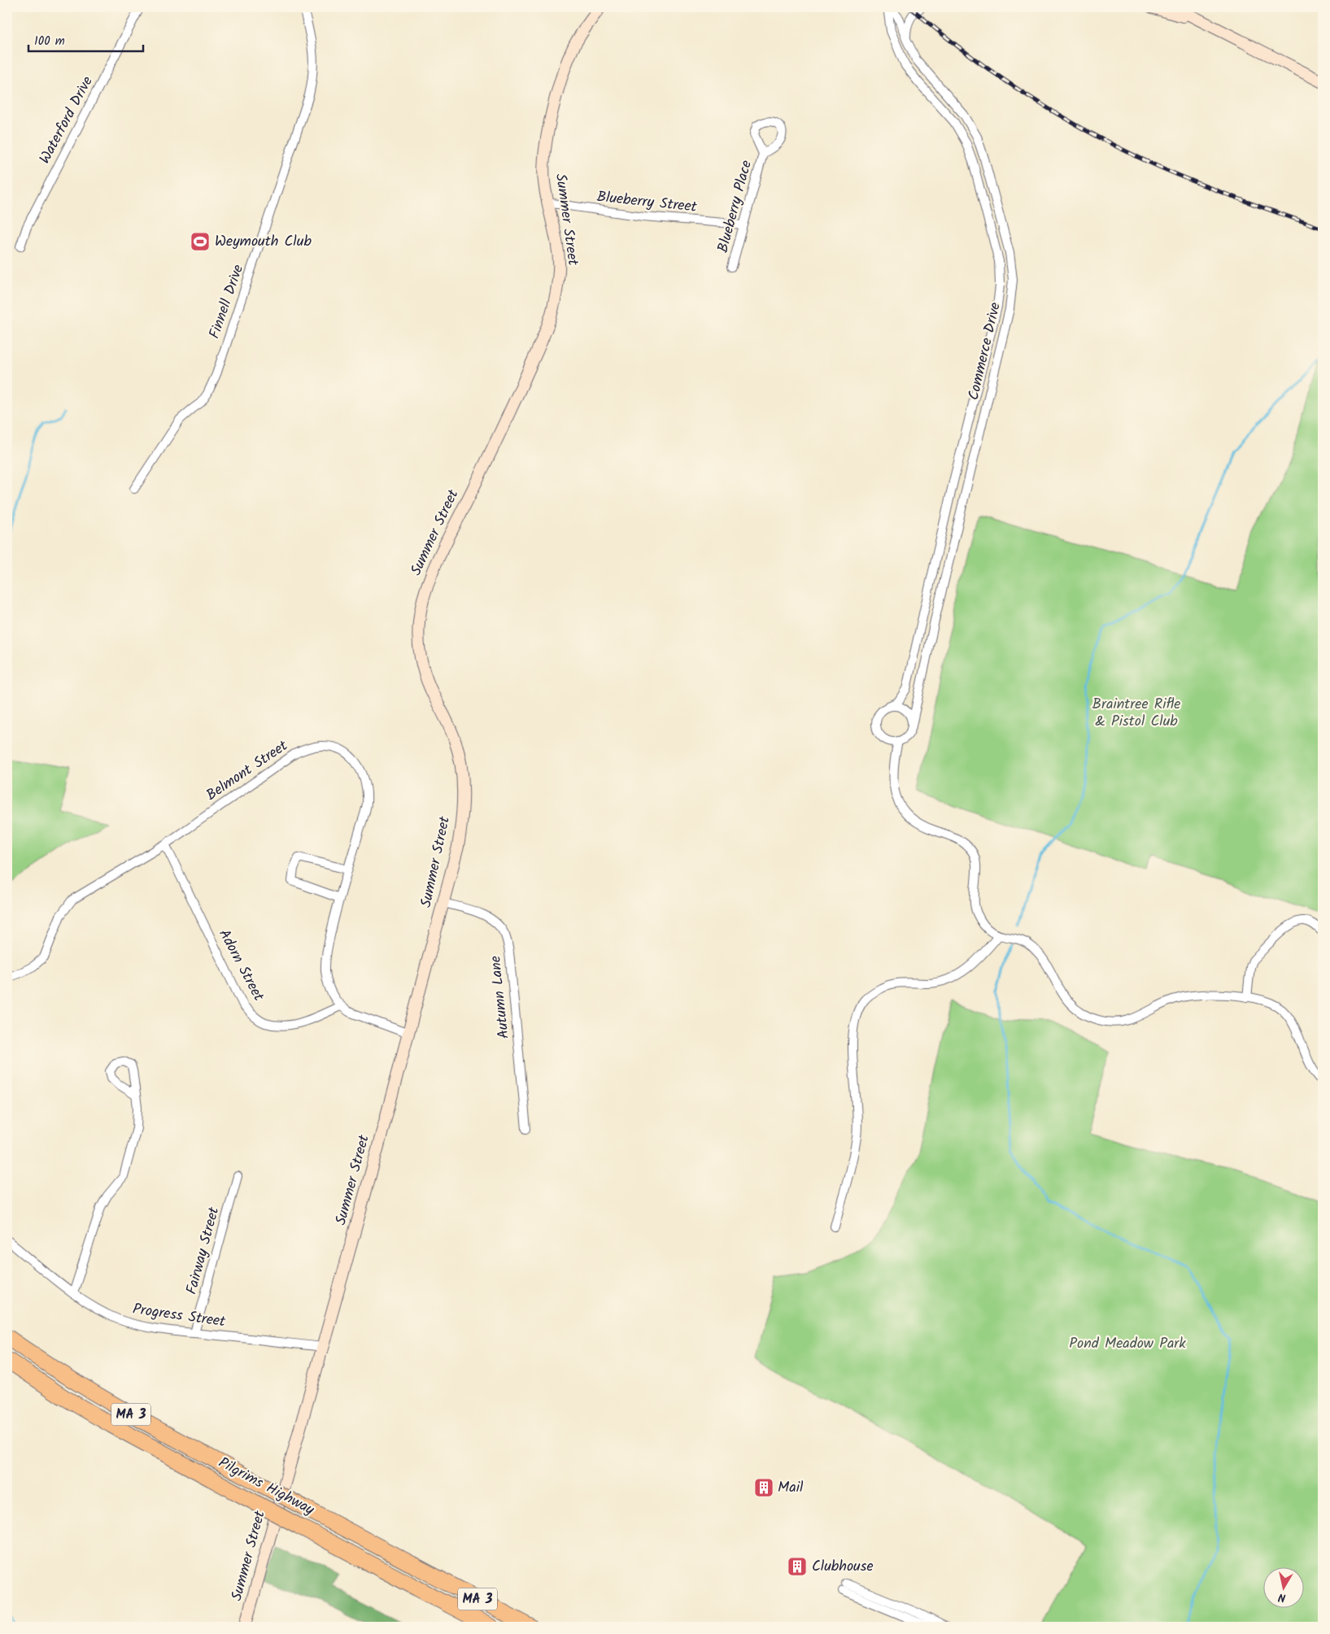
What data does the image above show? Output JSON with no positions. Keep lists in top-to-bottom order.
{
  "streets": {
    "highway": ["MA 3", "Pilgrims Highway"],
    "street": [
      "Waterford Drive",
      "Blueberry Street",
      "Blueberry Place",
      "Summer Street",
      "Finnell Drive",
      "Commerce Drive",
      "Belmont Street",
      "Adorn Street",
      "Autumn Lane",
      "Fairway Street",
      "Progress Street"
    ]
  },
  "crossings": [
    ["Blueberry Street", "Blueberry Place"],
    ["Blueberry Street", "Summer Street"],
    ["Summer Street", "Autumn Lane"],
    ["Summer Street", "Progress Street"],
    ["Belmont Street", "Adorn Street"],
    ["Fairway Street", "Progress Street"]
  ],
  "parks": ["Braintree Rifle & Pistol Club", "Pond Meadow Park"],
  "places": {
    "sports": ["Weymouth Club"],
    "building": ["Mail", "Clubhouse"]
  },
  "scale_bar": "100 m",
  "north": "bottom"
}
